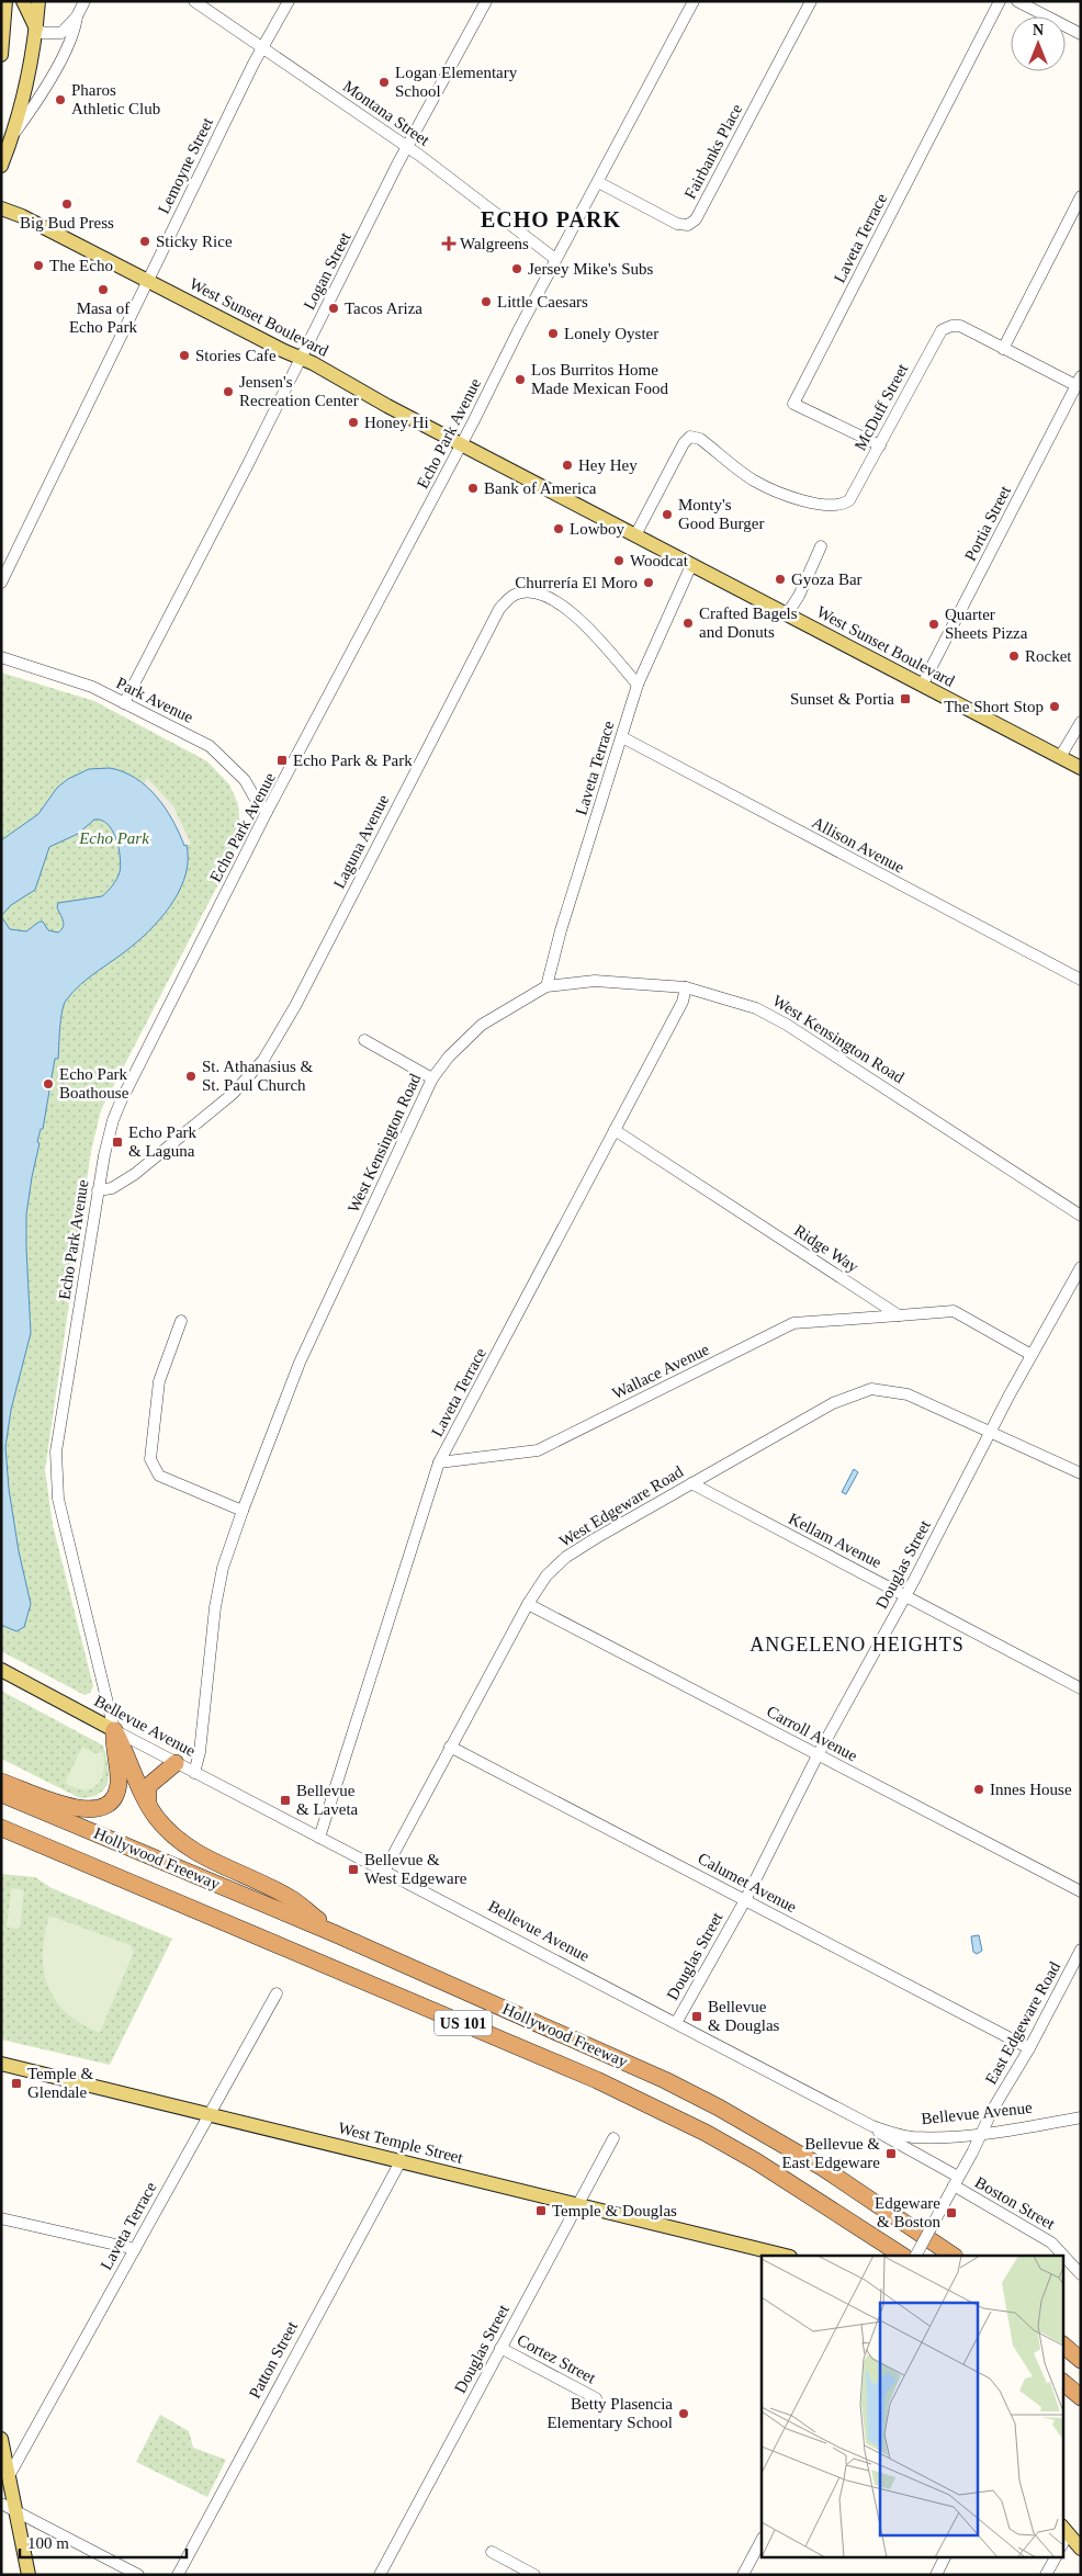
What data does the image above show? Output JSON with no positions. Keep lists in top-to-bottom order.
{
  "streets": {
    "highway": ["Hollywood Freeway", "US 101"],
    "main road": ["West Sunset Boulevard", "Bellevue Avenue", "West Temple Street"],
    "street": [
      "Montana Street",
      "Fairbanks Place",
      "Lemoyne Street",
      "Laveta Terrace",
      "Logan Street",
      "McDuff Street",
      "Echo Park Avenue",
      "Portia Street",
      "Park Avenue",
      "Laguna Avenue",
      "Allison Avenue",
      "West Kensington Road",
      "Ridge Way",
      "Wallace Avenue",
      "West Edgeware Road",
      "Kellam Avenue",
      "Douglas Street",
      "Carroll Avenue",
      "Calumet Avenue",
      "East Edgeware Road",
      "Boston Street",
      "Cortez Street",
      "Patton Street"
    ]
  },
  "crossings": [
    ["Montana Street", "Lemoyne Street"],
    ["Montana Street", "Logan Street"],
    ["Montana Street", "Echo Park Avenue"],
    ["Fairbanks Place", "Echo Park Avenue"],
    ["Lemoyne Street", "West Sunset Boulevard"],
    ["Laveta Terrace", "West Sunset Boulevard"],
    ["Laveta Terrace", "McDuff Street"],
    ["Laveta Terrace", "Laguna Avenue"],
    ["Laveta Terrace", "Allison Avenue"],
    ["Laveta Terrace", "West Kensington Road"],
    ["Laveta Terrace", "Ridge Way"],
    ["Laveta Terrace", "Wallace Avenue"],
    ["Laveta Terrace", "Bellevue Avenue"],
    ["Laveta Terrace", "West Temple Street"],
    ["Logan Street", "West Sunset Boulevard"],
    ["Logan Street", "Park Avenue"],
    ["West Sunset Boulevard", "McDuff Street"],
    ["West Sunset Boulevard", "Echo Park Avenue"],
    ["West Sunset Boulevard", "Portia Street"],
    ["Echo Park Avenue", "Park Avenue"],
    ["Echo Park Avenue", "Laguna Avenue"],
    ["Echo Park Avenue", "Bellevue Avenue"],
    ["West Kensington Road", "Bellevue Avenue"],
    ["Ridge Way", "Wallace Avenue"],
    ["West Edgeware Road", "Kellam Avenue"],
    ["West Edgeware Road", "Douglas Street"],
    ["West Edgeware Road", "Bellevue Avenue"],
    ["West Edgeware Road", "Carroll Avenue"],
    ["West Edgeware Road", "Calumet Avenue"],
    ["Kellam Avenue", "Douglas Street"],
    ["Douglas Street", "Bellevue Avenue"],
    ["Douglas Street", "Carroll Avenue"],
    ["Douglas Street", "Calumet Avenue"],
    ["Douglas Street", "West Temple Street"],
    ["Douglas Street", "Cortez Street"],
    ["Bellevue Avenue", "East Edgeware Road"],
    ["Bellevue Avenue", "Boston Street"],
    ["Calumet Avenue", "East Edgeware Road"],
    ["East Edgeware Road", "Boston Street"],
    ["West Temple Street", "Patton Street"]
  ],
  "districts": ["ECHO PARK", "ANGELENO HEIGHTS"],
  "parks": ["Echo Park"],
  "places": {
    "other": [
      "Logan Elementary School",
      "Pharos Athletic Club",
      "Big Bud Press",
      "Sticky Rice",
      "The Echo",
      "Jersey Mike's Subs",
      "Masa of Echo Park",
      "Little Caesars",
      "Tacos Ariza",
      "Lonely Oyster",
      "Stories Cafe",
      "Los Burritos Home Made Mexican Food",
      "Jensen's Recreation Center",
      "Honey Hi",
      "Hey Hey",
      "Bank of America",
      "Monty's Good Burger",
      "Lowboy",
      "Woodcat",
      "Gyoza Bar",
      "Churrería El Moro",
      "Crafted Bagels and Donuts",
      "Quarter Sheets Pizza",
      "Rocket",
      "The Short Stop",
      "St. Athanasius & St. Paul Church",
      "Echo Park Boathouse",
      "Innes House",
      "Betty Plasencia Elementary School"
    ],
    "health": ["Walgreens"],
    "transit": [
      "Sunset & Portia",
      "Echo Park & Park",
      "Echo Park & Laguna",
      "Bellevue & Laveta",
      "Bellevue & West Edgeware",
      "Bellevue & Douglas",
      "Temple & Glendale",
      "Bellevue & East Edgeware",
      "Temple & Douglas",
      "Edgeware & Boston"
    ]
  },
  "scale_bar": "100 m",
  "north": "top"
}
